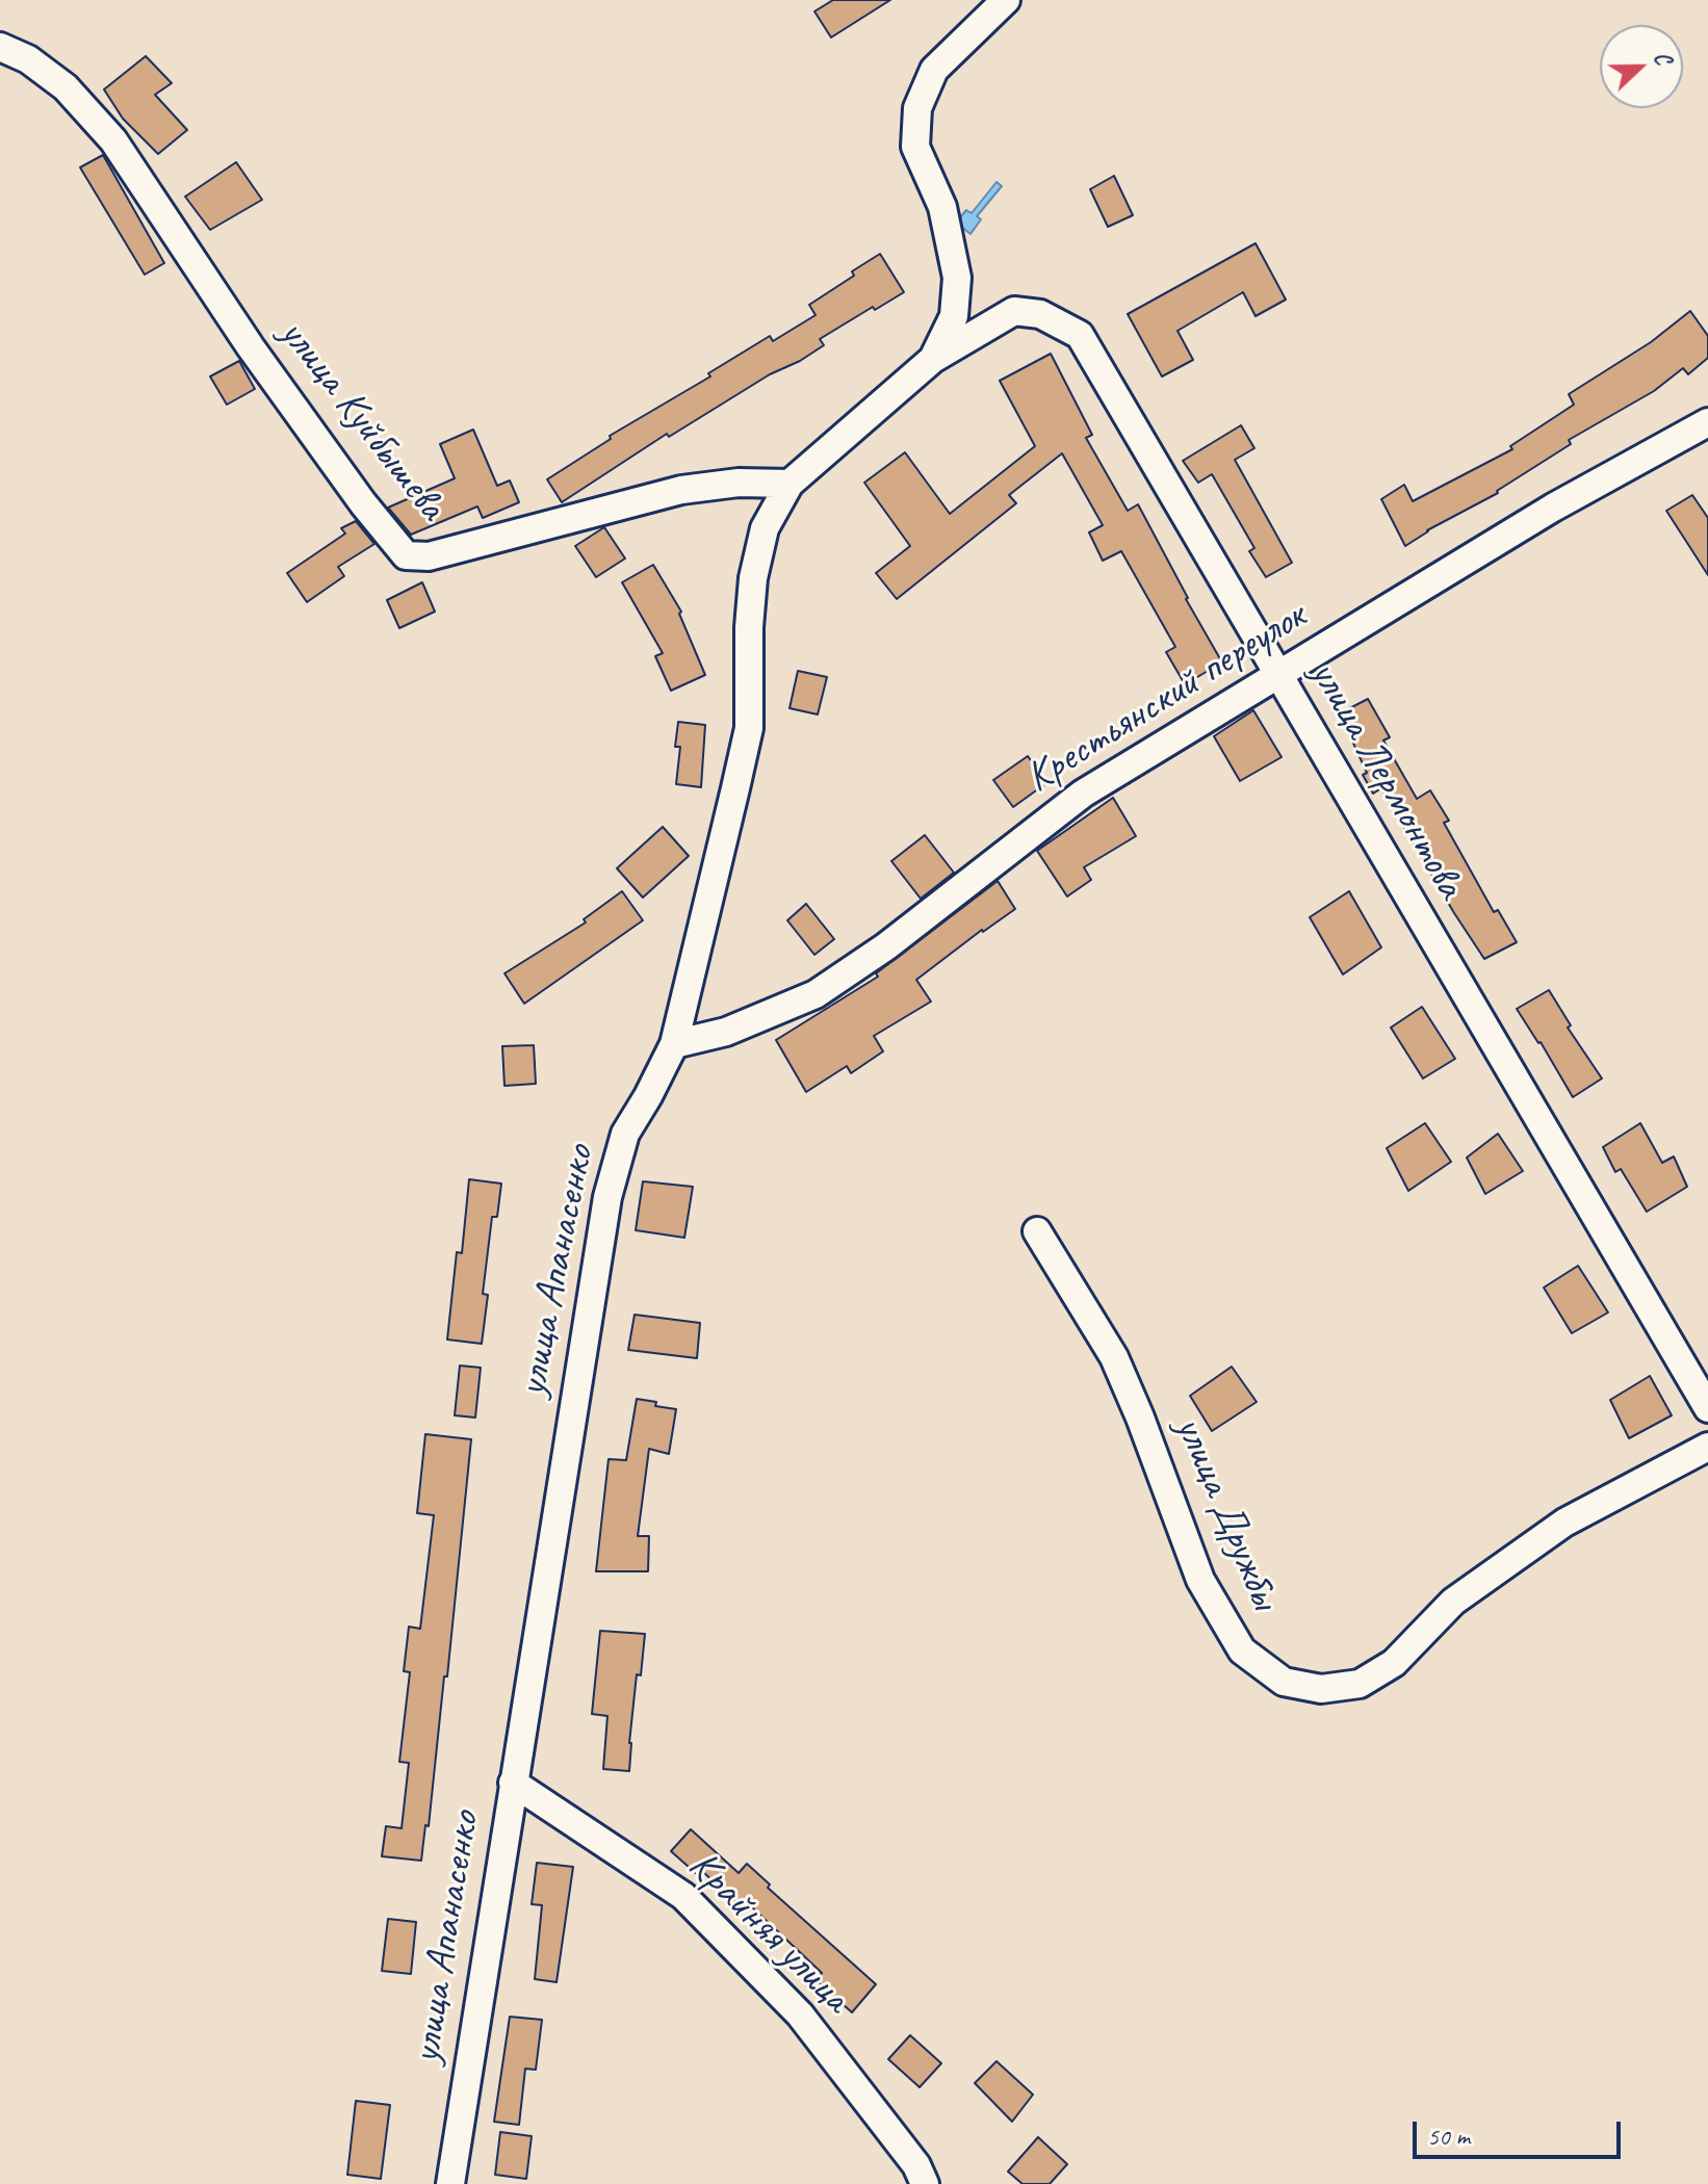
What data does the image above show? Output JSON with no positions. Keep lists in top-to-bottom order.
{
  "streets": {
    "street": [
      "улица Куйбышева",
      "Крестьянский переулок",
      "улица Лермонтова",
      "улица Апанасенко",
      "улица Дружбы",
      "Крайняя улица"
    ]
  },
  "crossings": [
    ["улица Куйбышева", "улица Апанасенко"],
    ["Крестьянский переулок", "улица Лермонтова"],
    ["Крестьянский переулок", "улица Апанасенко"],
    ["улица Лермонтова", "улица Апанасенко"],
    ["улица Апанасенко", "Крайняя улица"]
  ],
  "scale_bar": "50 m",
  "north": "right"
}
